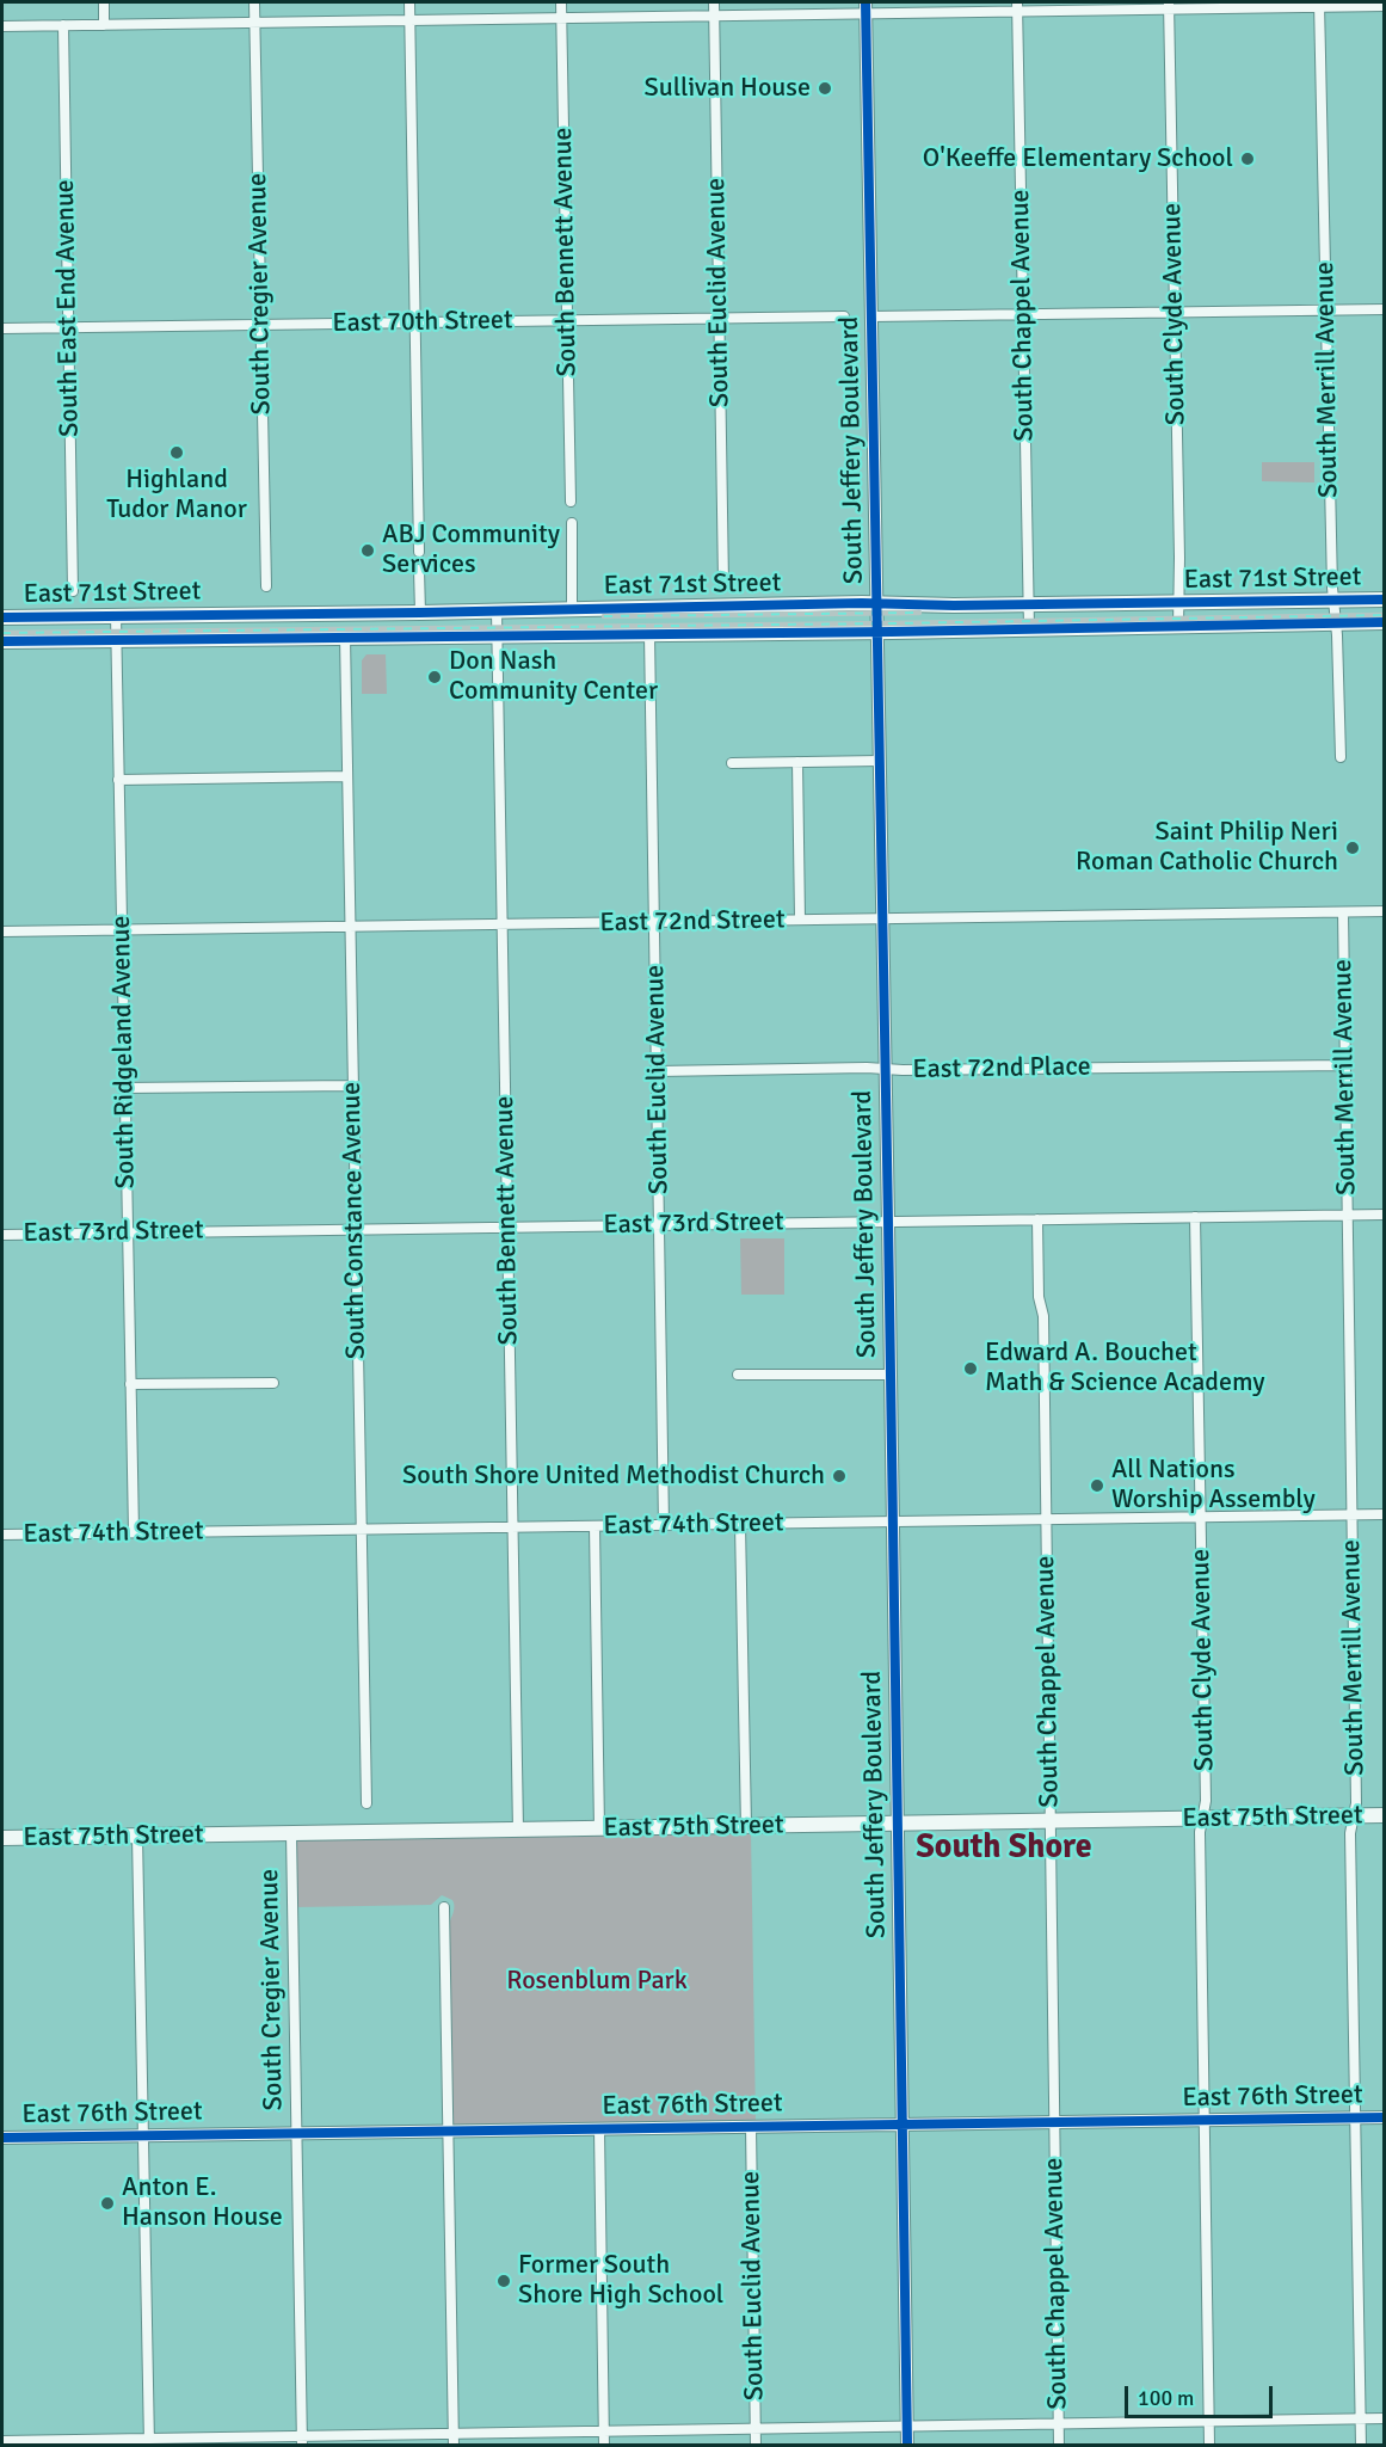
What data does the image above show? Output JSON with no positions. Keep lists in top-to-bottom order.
{
  "streets": {
    "main road": ["East 71st Street", "East 75th Street"],
    "street": [
      "South Bennett Avenue",
      "South Euclid Avenue",
      "South Cregier Avenue",
      "South East End Avenue",
      "South Clyde Avenue",
      "South Chappel Avenue",
      "East 70th Street",
      "South Merrill Avenue",
      "South Jeffery Boulevard",
      "East 72nd Street",
      "South Ridgeland Avenue",
      "East 72nd Place",
      "South Constance Avenue",
      "East 73rd Street",
      "East 74th Street",
      "East 76th Street"
    ]
  },
  "crossings": [
    ["South Bennett Avenue", "East 70th Street"],
    ["South Bennett Avenue", "East 71st Street"],
    ["South Bennett Avenue", "East 72nd Street"],
    ["South Bennett Avenue", "East 73rd Street"],
    ["South Bennett Avenue", "East 74th Street"],
    ["South Bennett Avenue", "East 75th Street"],
    ["South Euclid Avenue", "East 70th Street"],
    ["South Euclid Avenue", "East 71st Street"],
    ["South Euclid Avenue", "East 72nd Street"],
    ["South Euclid Avenue", "East 72nd Place"],
    ["South Euclid Avenue", "East 73rd Street"],
    ["South Euclid Avenue", "East 74th Street"],
    ["South Euclid Avenue", "East 76th Street"],
    ["South Cregier Avenue", "East 70th Street"],
    ["South Cregier Avenue", "East 75th Street"],
    ["South Cregier Avenue", "East 76th Street"],
    ["South East End Avenue", "East 70th Street"],
    ["South Clyde Avenue", "East 71st Street"],
    ["South Clyde Avenue", "East 73rd Street"],
    ["South Clyde Avenue", "East 74th Street"],
    ["South Clyde Avenue", "East 75th Street"],
    ["South Clyde Avenue", "East 76th Street"],
    ["South Chappel Avenue", "East 71st Street"],
    ["South Chappel Avenue", "East 73rd Street"],
    ["South Chappel Avenue", "East 74th Street"],
    ["South Chappel Avenue", "East 75th Street"],
    ["South Chappel Avenue", "East 76th Street"],
    ["South Merrill Avenue", "East 71st Street"],
    ["South Merrill Avenue", "East 72nd Street"],
    ["South Merrill Avenue", "East 72nd Place"],
    ["South Merrill Avenue", "East 73rd Street"],
    ["South Merrill Avenue", "East 74th Street"],
    ["South Merrill Avenue", "East 75th Street"],
    ["South Merrill Avenue", "East 76th Street"],
    ["South Jeffery Boulevard", "East 71st Street"],
    ["South Jeffery Boulevard", "East 72nd Street"],
    ["South Jeffery Boulevard", "East 72nd Place"],
    ["South Jeffery Boulevard", "East 73rd Street"],
    ["South Jeffery Boulevard", "East 74th Street"],
    ["South Jeffery Boulevard", "East 75th Street"],
    ["South Jeffery Boulevard", "East 76th Street"],
    ["East 71st Street", "South Ridgeland Avenue"],
    ["East 71st Street", "South Constance Avenue"],
    ["East 72nd Street", "South Ridgeland Avenue"],
    ["East 72nd Street", "South Constance Avenue"],
    ["South Ridgeland Avenue", "East 73rd Street"],
    ["South Ridgeland Avenue", "East 74th Street"],
    ["South Constance Avenue", "East 73rd Street"],
    ["South Constance Avenue", "East 74th Street"]
  ],
  "districts": ["South Shore"],
  "parks": ["Rosenblum Park"],
  "places": [
    "Sullivan House",
    "O'Keeffe Elementary School",
    "Highland Tudor Manor",
    "ABJ Community Services",
    "Don Nash Community Center",
    "Saint Philip Neri Roman Catholic Church",
    "Edward A. Bouchet Math & Science Academy",
    "South Shore United Methodist Church",
    "All Nations Worship Assembly",
    "Anton E. Hanson House",
    "Former South Shore High School"
  ],
  "scale_bar": "100 m"
}
